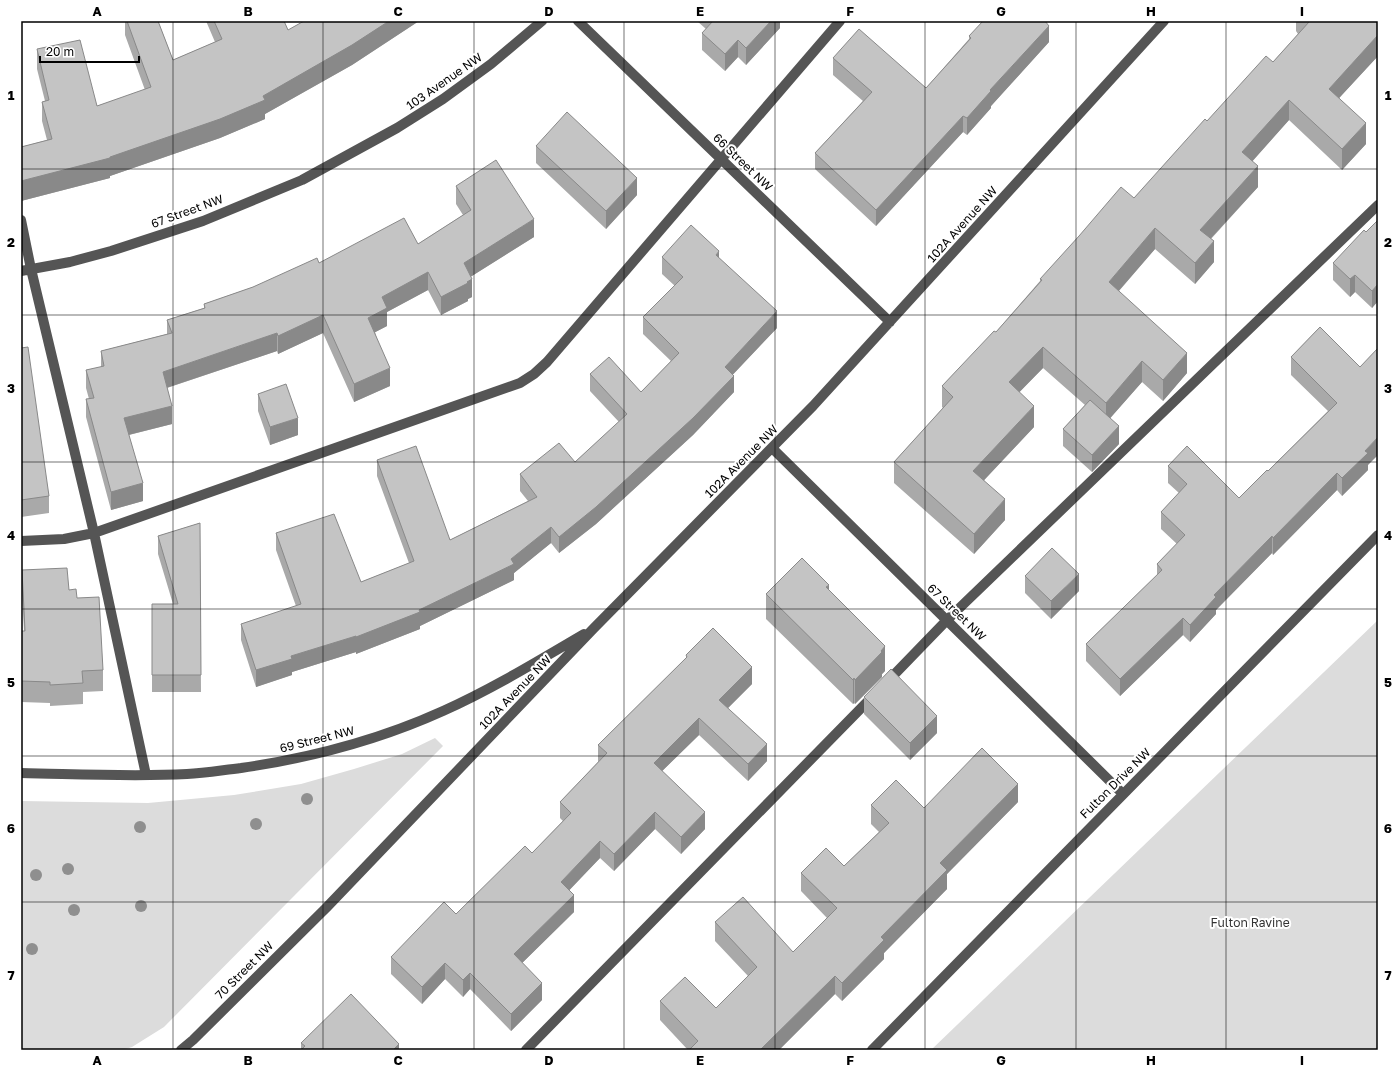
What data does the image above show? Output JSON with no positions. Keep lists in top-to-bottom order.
{
  "streets": {
    "street": [
      "103 Avenue NW",
      "66 Street NW",
      "67 Street NW",
      "102A Avenue NW",
      "69 Street NW",
      "Fulton Drive NW",
      "70 Street NW"
    ]
  },
  "crossings": [
    ["103 Avenue NW", "67 Street NW"],
    ["66 Street NW", "102A Avenue NW"],
    ["67 Street NW", "102A Avenue NW"],
    ["67 Street NW", "Fulton Drive NW"],
    ["102A Avenue NW", "69 Street NW"],
    ["102A Avenue NW", "70 Street NW"]
  ],
  "parks": ["Fulton Ravine"],
  "scale_bar": "20 m",
  "grid": {
    "columns": [
      "A",
      "B",
      "C",
      "D",
      "E",
      "F",
      "G",
      "H",
      "I"
    ],
    "rows": [
      "1",
      "2",
      "3",
      "4",
      "5",
      "6",
      "7"
    ]
  }
}
